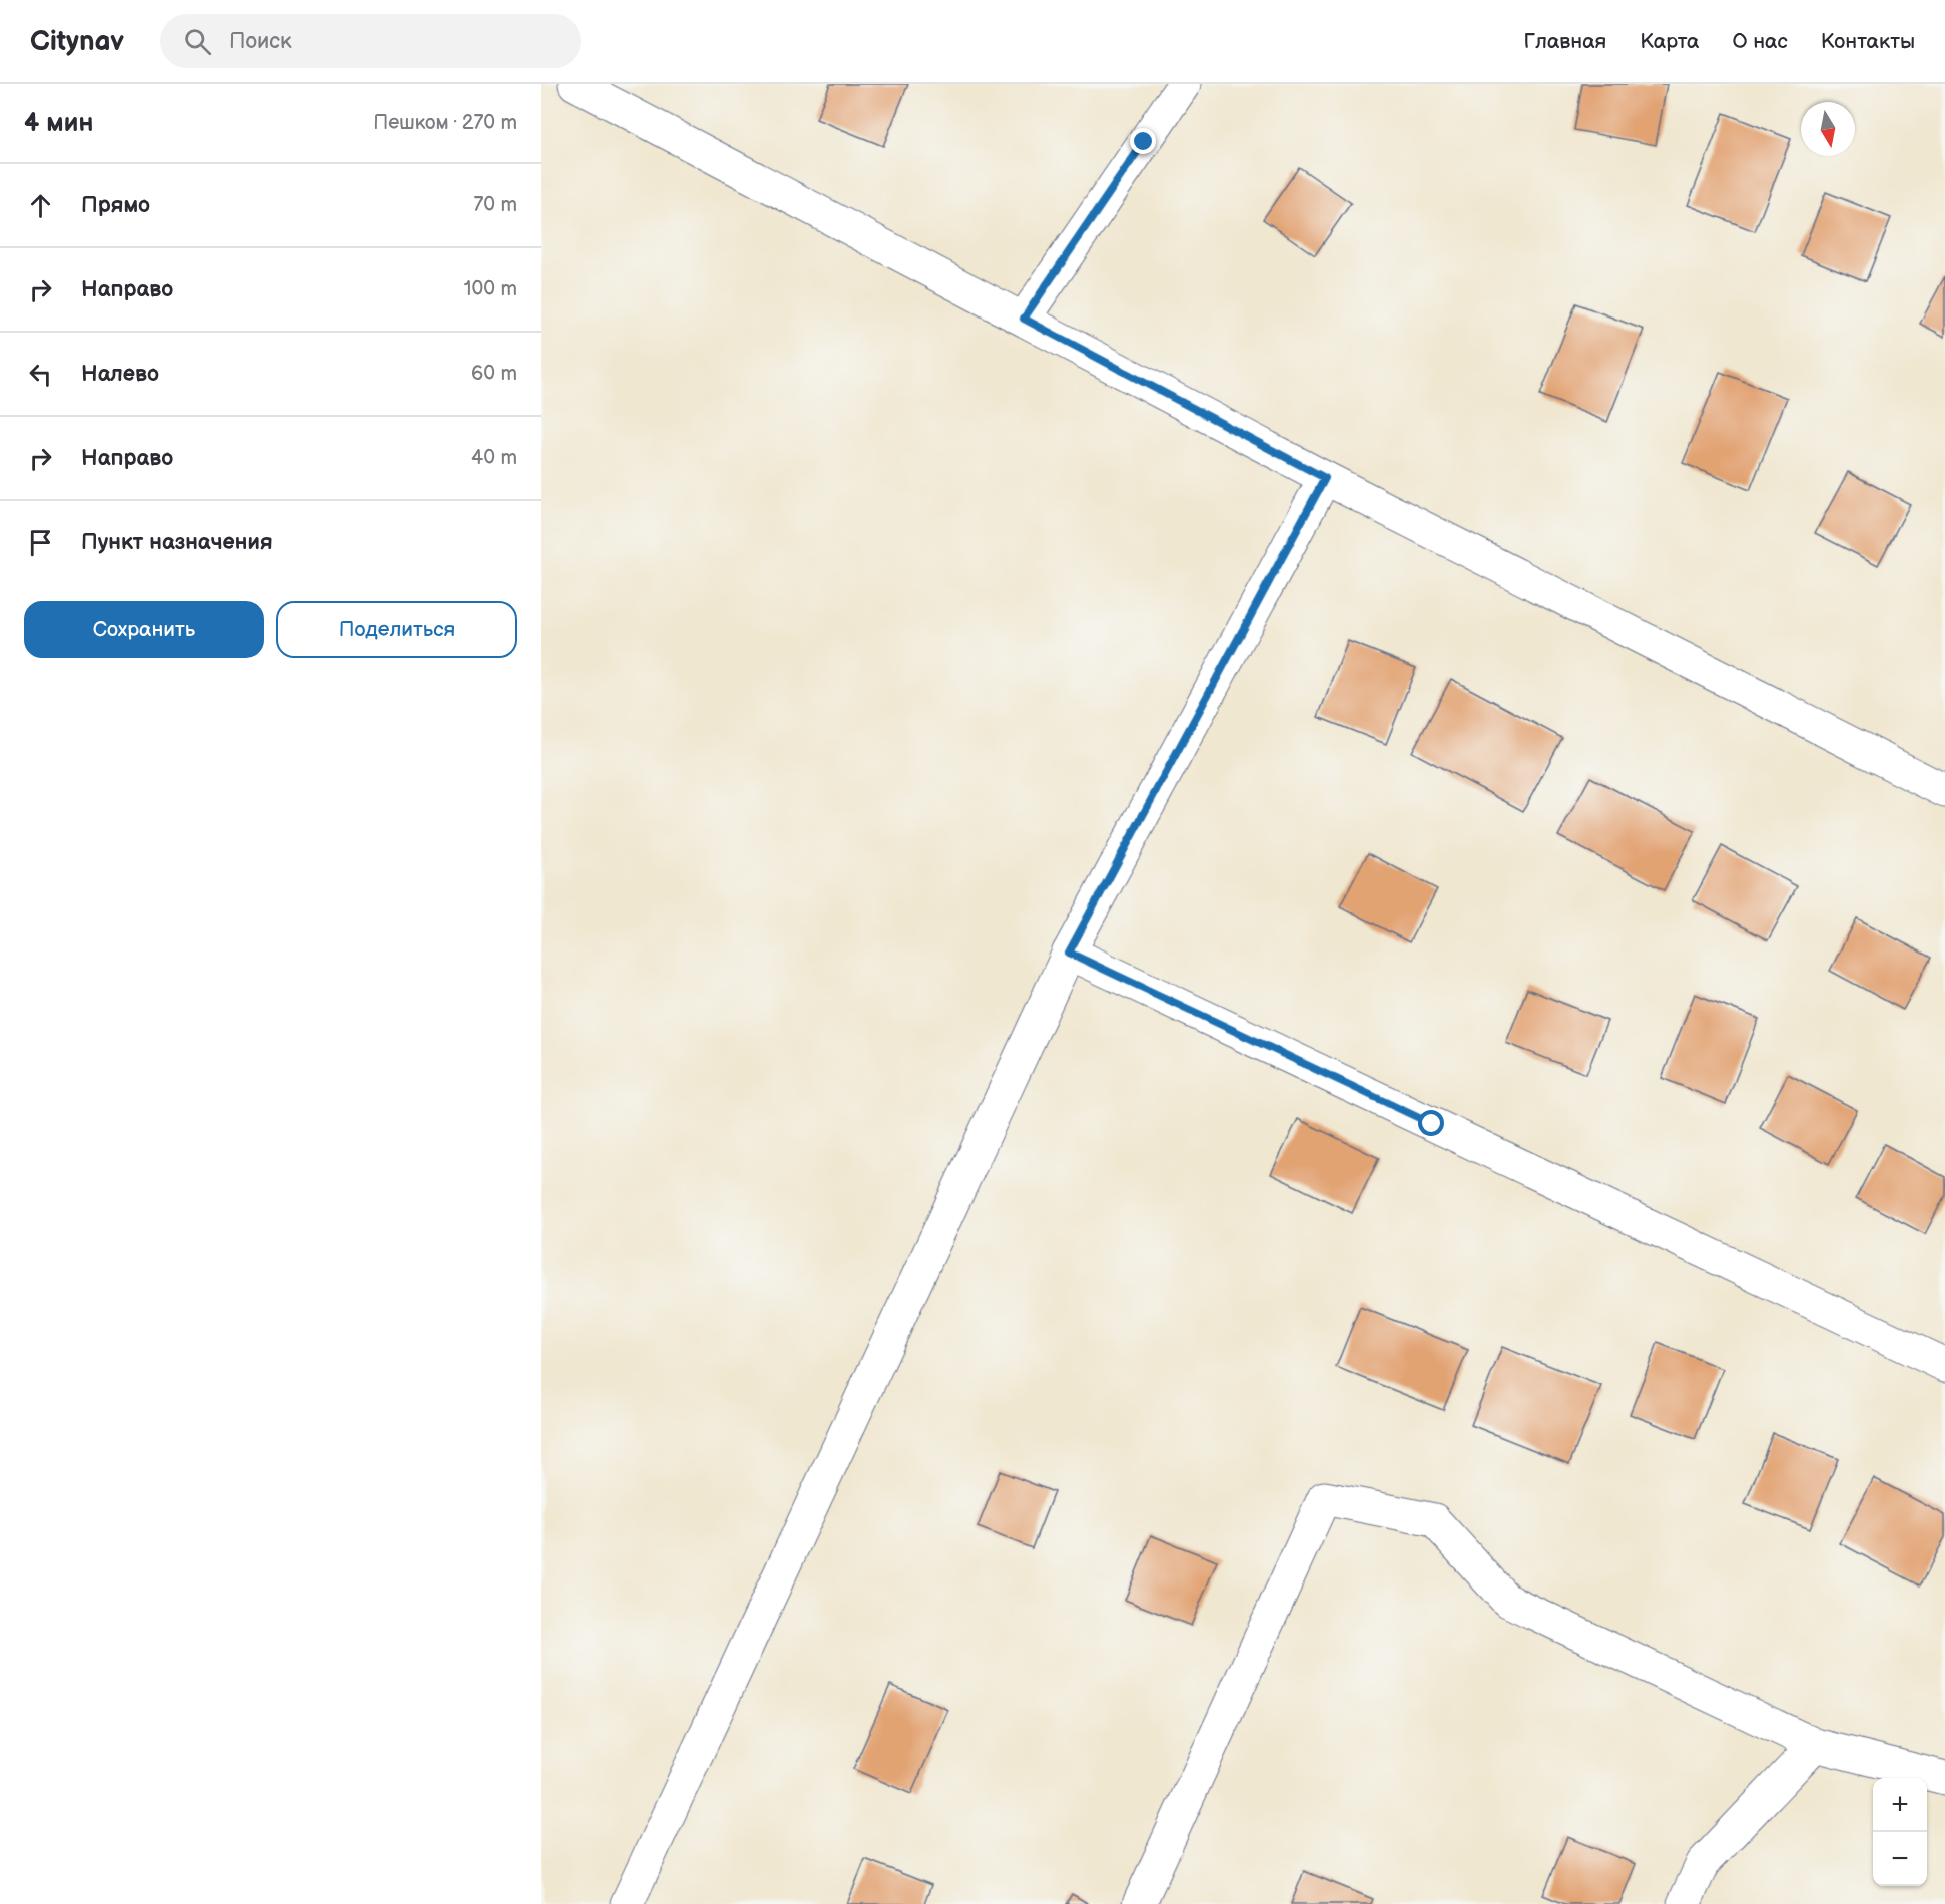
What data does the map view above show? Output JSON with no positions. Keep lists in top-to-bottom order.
{
  "north": "bottom",
  "page": {
    "header": "Citynav",
    "search": "Поиск",
    "nav": [
      "Главная",
      "Карта",
      "О нас",
      "Контакты"
    ],
    "heading": ["4 мин", "Пешком · 270 m"],
    "list": [
      ["Прямо", "70 m"],
      ["Направо", "100 m"],
      ["Налево", "60 m"],
      ["Направо", "40 m"],
      "Пункт назначения"
    ],
    "buttons": ["Сохранить", "Поделиться"],
    "map_buttons": ["+", "−"]
  }
}
